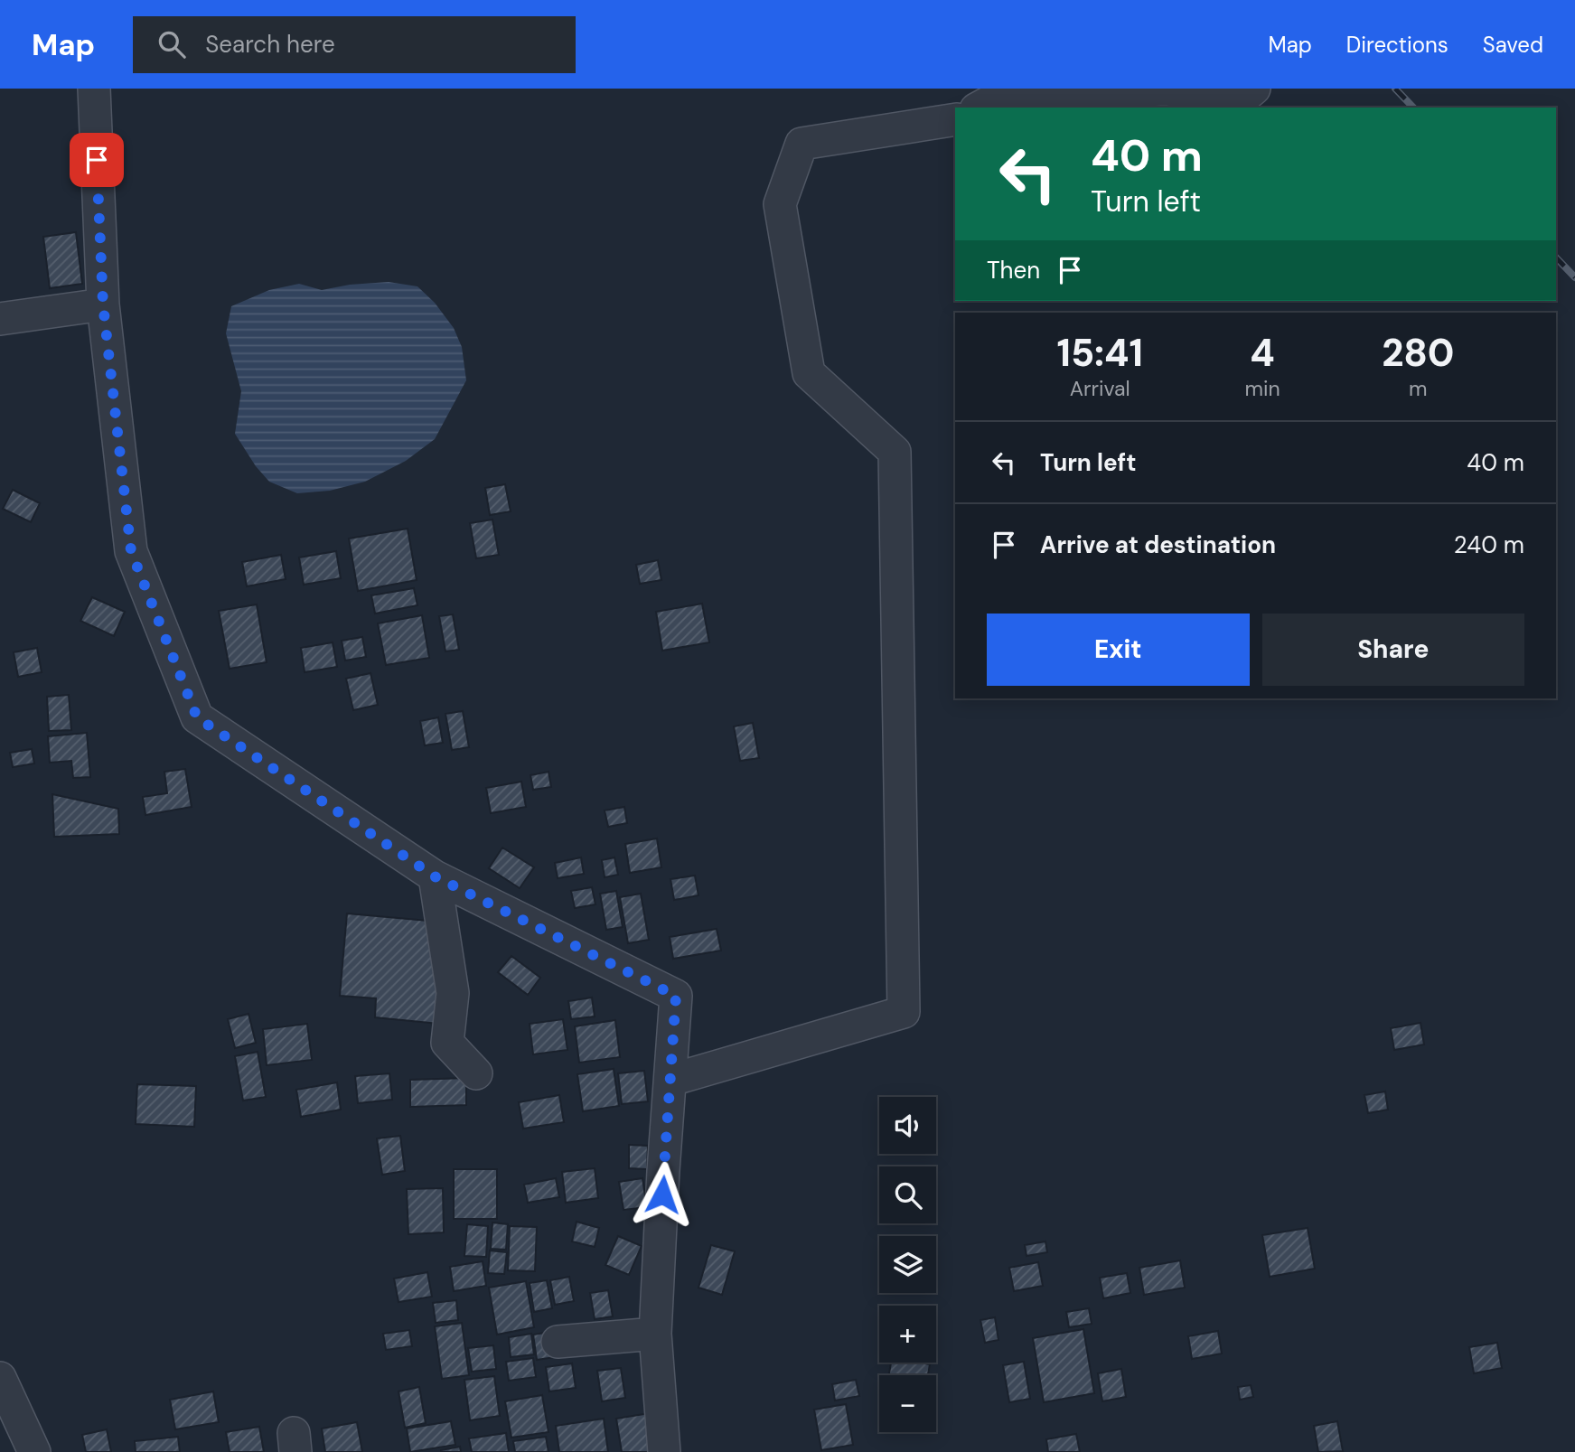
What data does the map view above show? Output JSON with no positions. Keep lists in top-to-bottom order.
{
  "page": {
    "header": "Map",
    "search": "Search here",
    "nav": ["Map", "Directions", "Saved"],
    "turn": ["40 m", "Turn left"],
    "then": "Then",
    "eta": [
      "15:41",
      "Arrival",
      "4",
      "min",
      "280",
      "m"
    ],
    "list": [
      {
        "name": "Turn left",
        "value": "40 m"
      },
      {
        "name": "Arrive at destination",
        "value": "240 m"
      }
    ],
    "buttons": ["Exit", "Share"],
    "map_buttons": ["+", "−"]
  }
}
